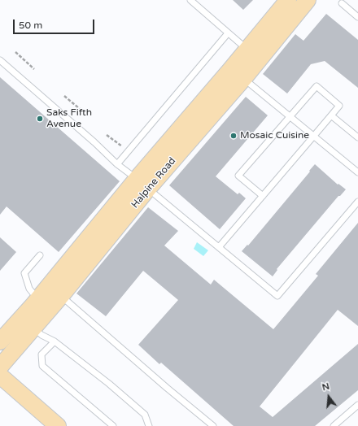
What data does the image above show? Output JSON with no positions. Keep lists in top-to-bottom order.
{
  "streets": {
    "street": ["Halpine Road"]
  },
  "places": ["Saks Fifth Avenue", "Mosaic Cuisine"],
  "scale_bar": "50 m",
  "north": "top"
}
